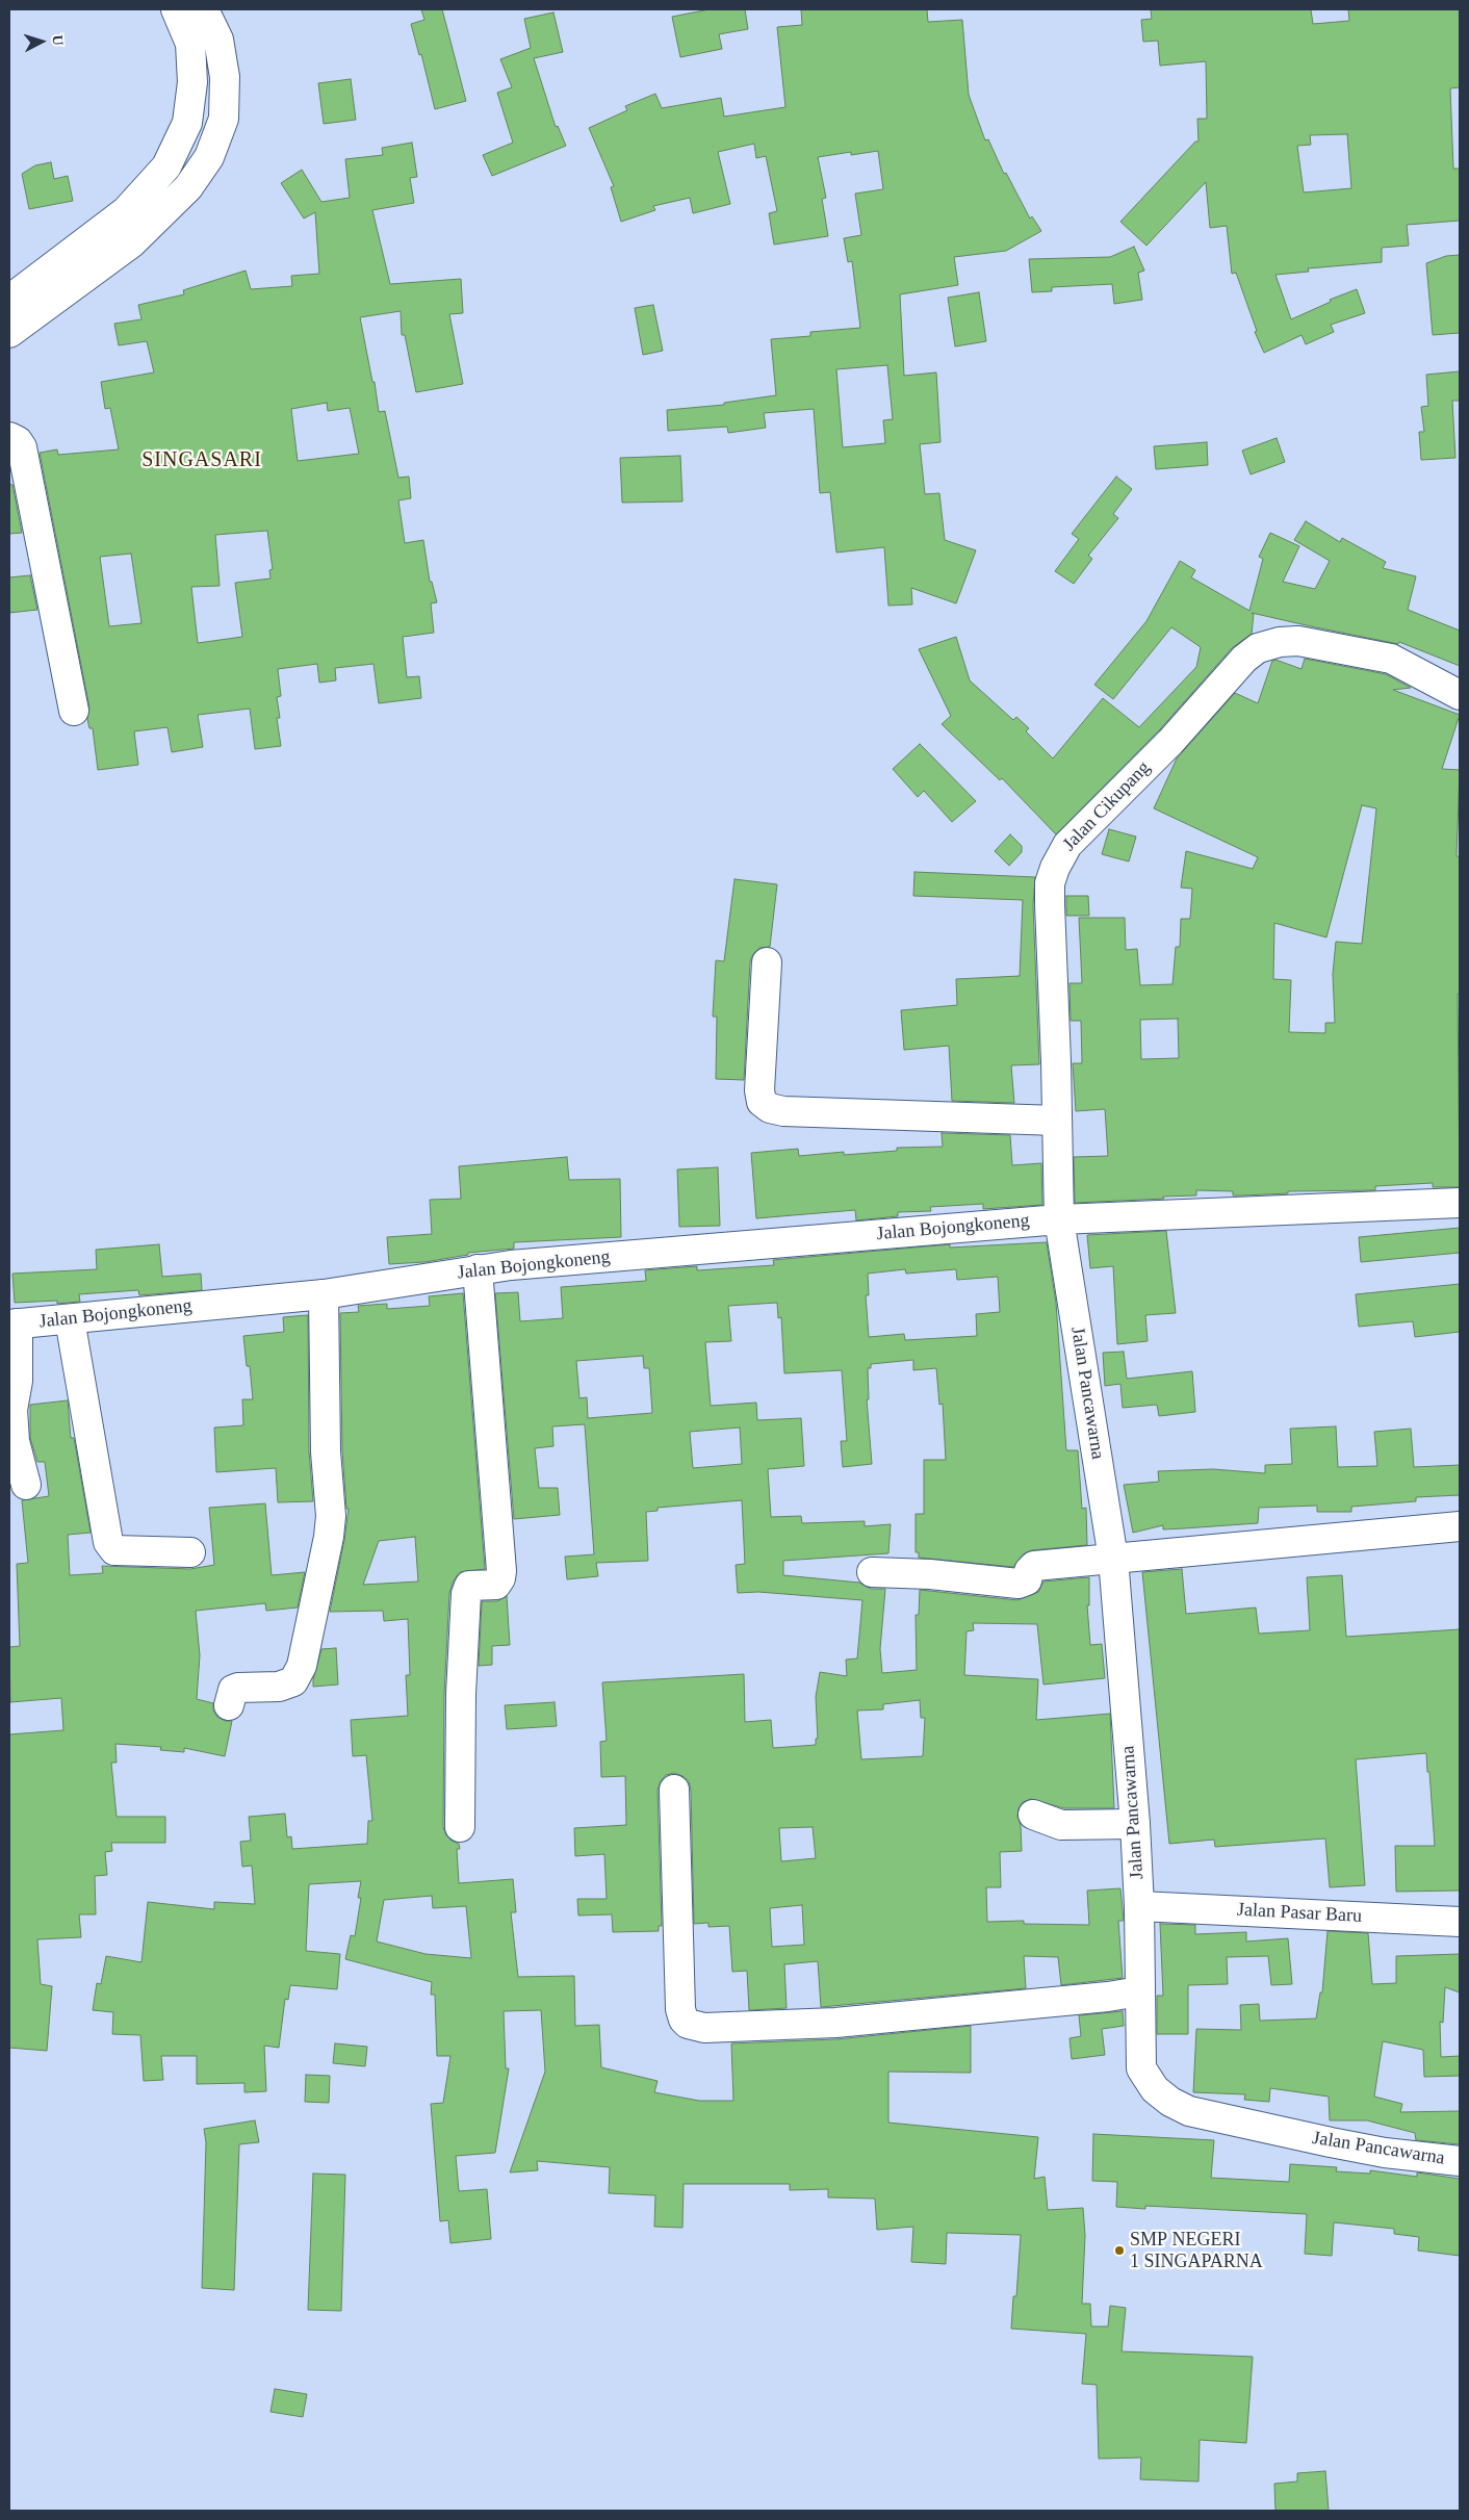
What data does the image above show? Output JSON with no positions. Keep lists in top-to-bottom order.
{
  "streets": {
    "street": [
      "Jalan Cikupang",
      "Jalan Bojongkoneng",
      "Jalan Pancawarna",
      "Jalan Pasar Baru"
    ]
  },
  "crossings": [
    ["Jalan Cikupang", "Jalan Bojongkoneng"],
    ["Jalan Cikupang", "Jalan Pancawarna"],
    ["Jalan Bojongkoneng", "Jalan Pancawarna"],
    ["Jalan Pancawarna", "Jalan Pasar Baru"]
  ],
  "districts": ["SINGASARI"],
  "places": ["SMP NEGERI 1 SINGAPARNA"],
  "north": "right"
}
